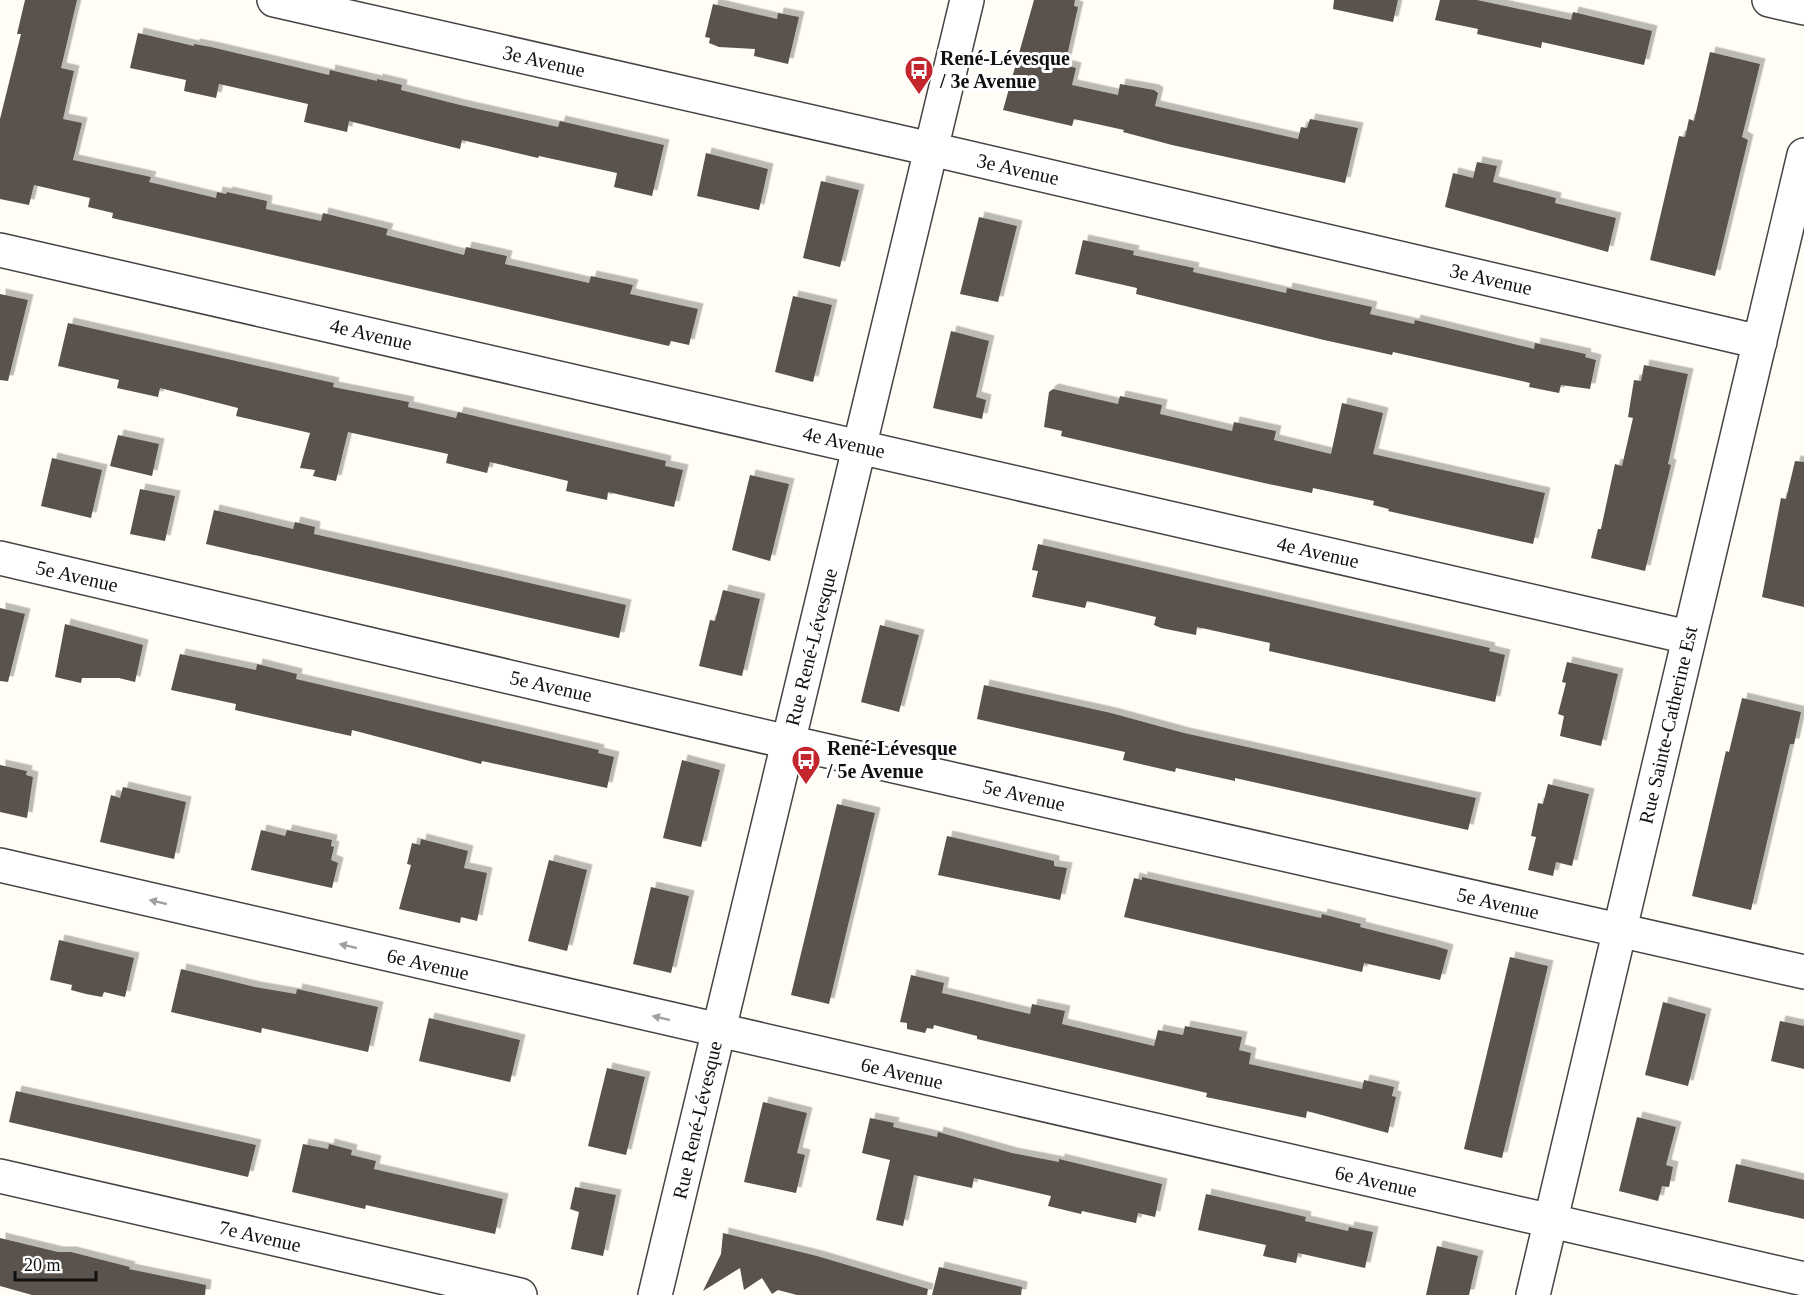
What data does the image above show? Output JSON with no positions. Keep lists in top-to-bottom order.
{
  "streets": {
    "street": [
      "3e Avenue",
      "4e Avenue",
      "5e Avenue",
      "Rue René-Lévesque",
      "Rue Sainte-Catherine Est",
      "6e Avenue",
      "7e Avenue"
    ]
  },
  "crossings": [
    ["3e Avenue", "Rue René-Lévesque"],
    ["3e Avenue", "Rue Sainte-Catherine Est"],
    ["4e Avenue", "Rue René-Lévesque"],
    ["4e Avenue", "Rue Sainte-Catherine Est"],
    ["5e Avenue", "Rue René-Lévesque"],
    ["5e Avenue", "Rue Sainte-Catherine Est"],
    ["Rue René-Lévesque", "6e Avenue"],
    ["Rue Sainte-Catherine Est", "6e Avenue"]
  ],
  "one_way": ["6e Avenue"],
  "places": {
    "bus stop": ["René-Lévesque / 3e Avenue", "René-Lévesque / 5e Avenue"]
  },
  "scale_bar": "20 m"
}
